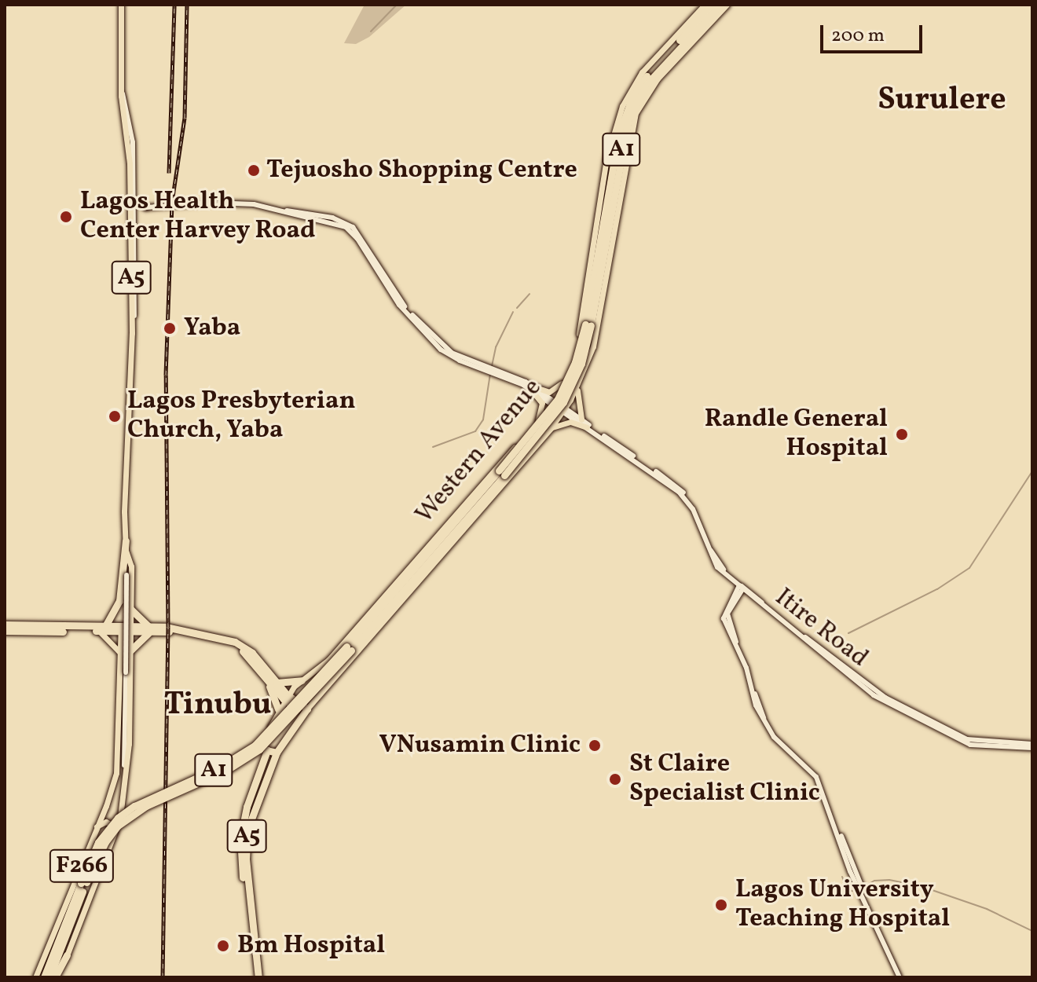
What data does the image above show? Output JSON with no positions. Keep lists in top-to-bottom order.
{
  "streets": {
    "highway": ["A1", "A5", "Western Avenue"],
    "main road": ["Itire Road", "F266"]
  },
  "crossings": [
    ["A1", "Western Avenue"],
    ["A5", "Western Avenue"],
    ["A5", "F266"]
  ],
  "districts": ["Surulere", "Tinubu"],
  "places": [
    "Tejuosho Shopping Centre",
    "Lagos Health Center Harvey Road",
    "Yaba",
    "Lagos Presbyterian Church, Yaba",
    "Randle General Hospital",
    "VNusamin Clinic",
    "St Claire Specialist Clinic",
    "Lagos University Teaching Hospital",
    "Bm Hospital"
  ],
  "scale_bar": "200 m"
}
